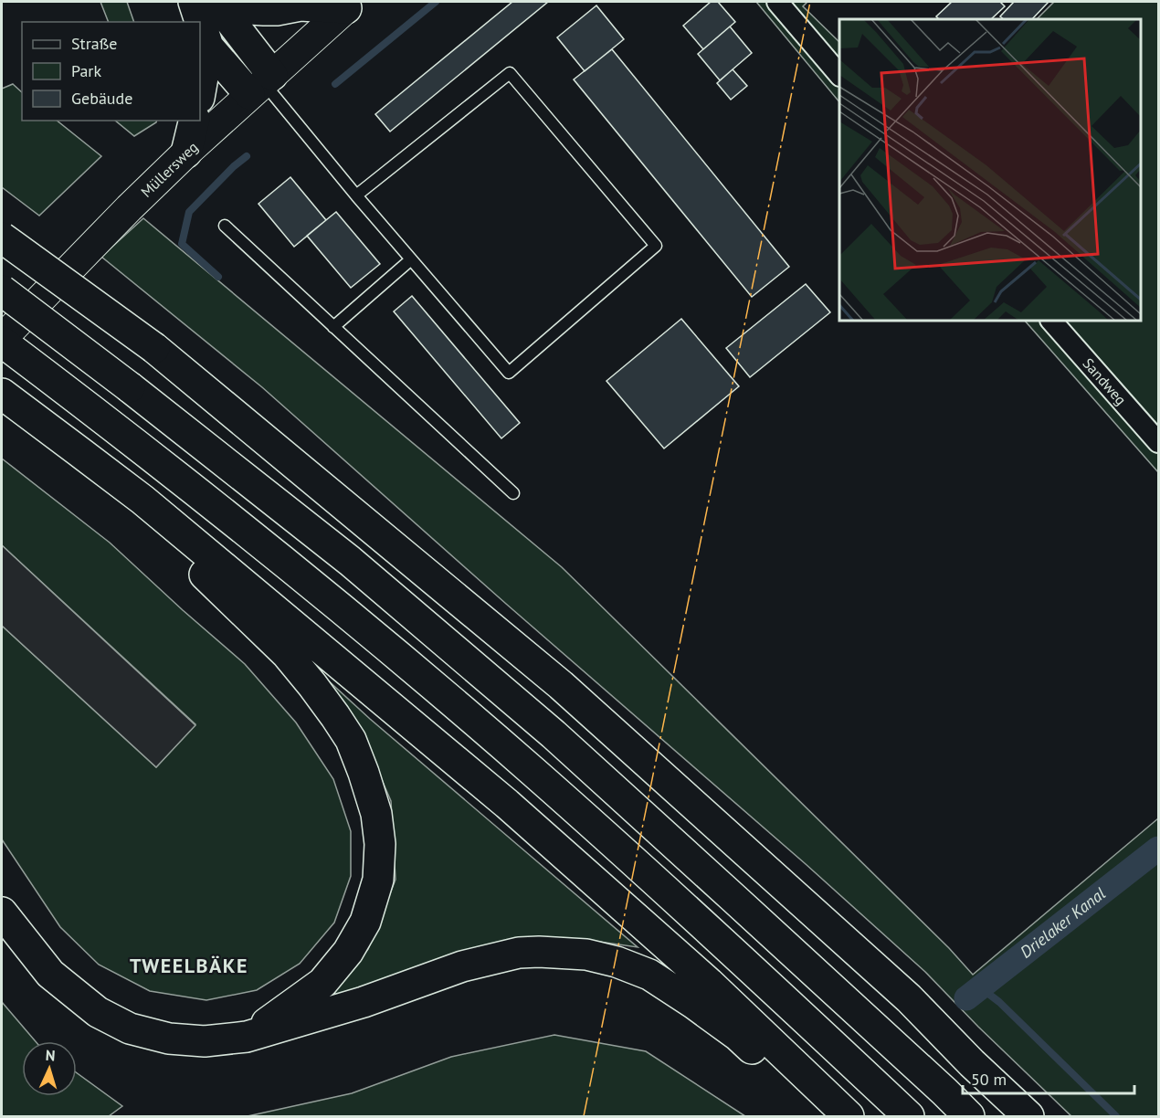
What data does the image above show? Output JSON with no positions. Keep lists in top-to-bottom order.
{
  "streets": {
    "main road": ["Müllersweg"],
    "street": ["Sandweg"]
  },
  "districts": ["TWEELBÄKE"],
  "water": ["Drielaker Kanal"],
  "legend": ["Straße", "Park", "Gebäude"],
  "scale_bar": "50 m",
  "north": "top"
}
